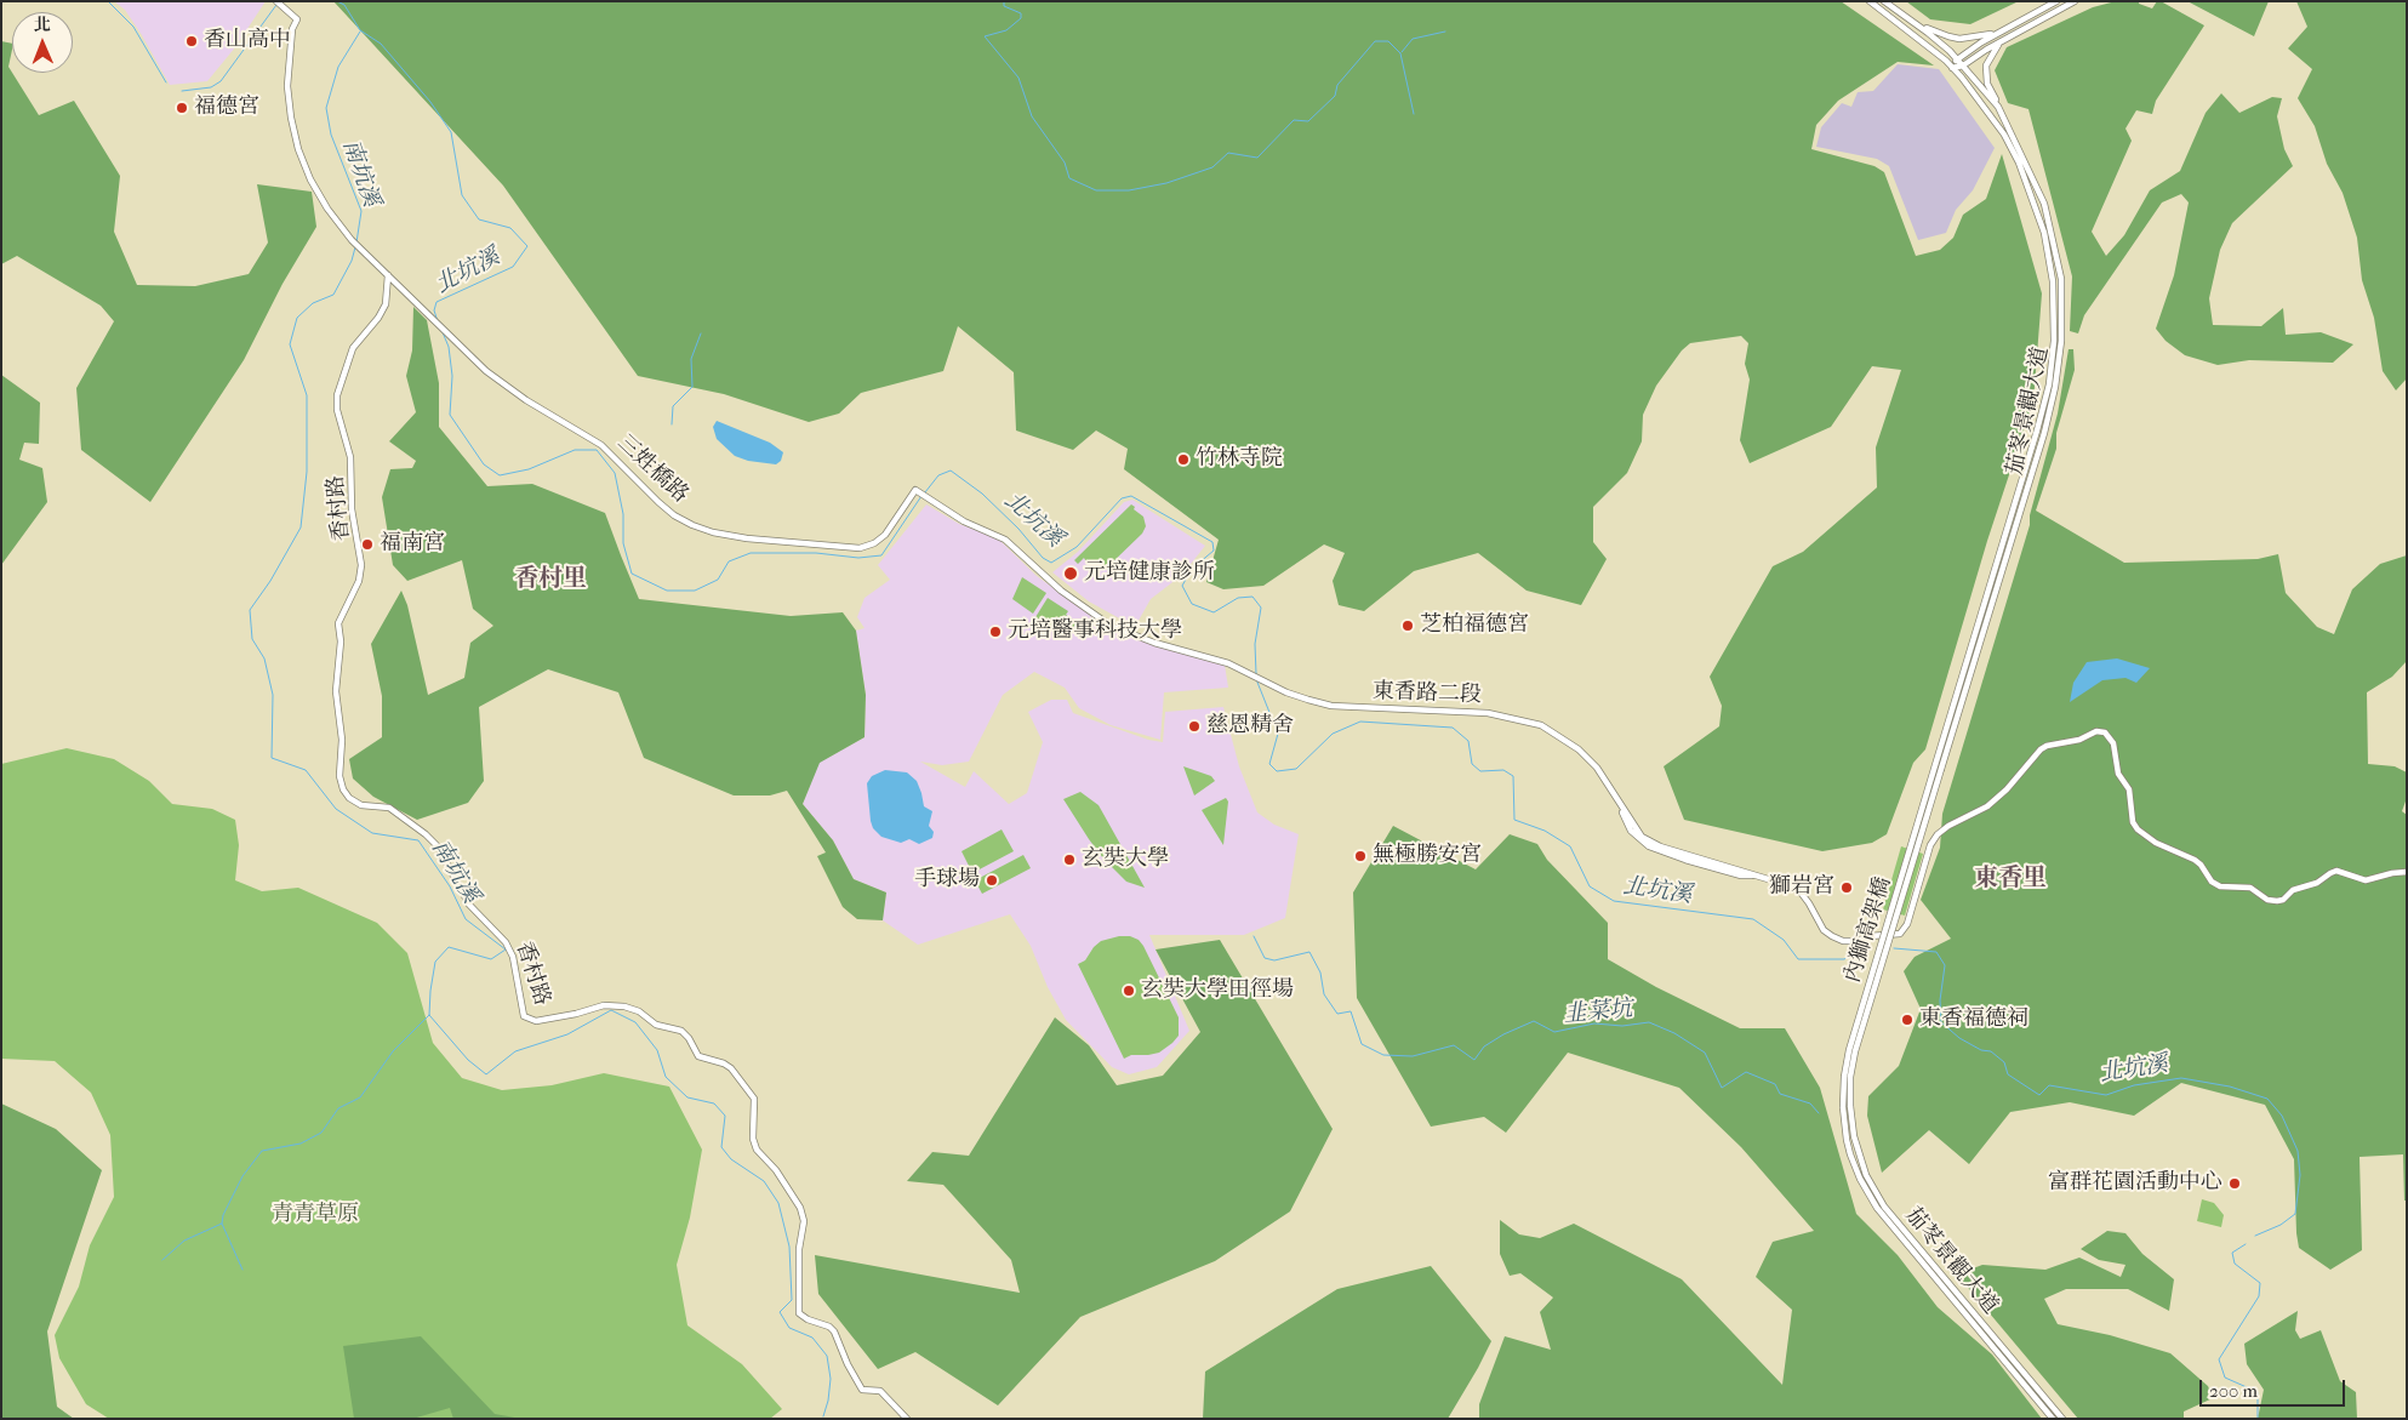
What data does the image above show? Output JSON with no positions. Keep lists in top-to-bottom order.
{
  "streets": {
    "street": [
      "茄苳景觀大道",
      "三姓橋路",
      "香村路",
      "東香路二段",
      "內獅高架橋"
    ]
  },
  "crossings": [
    ["茄苳景觀大道", "內獅高架橋"],
    ["三姓橋路", "香村路"],
    ["三姓橋路", "東香路二段"]
  ],
  "districts": ["香村里", "東香里"],
  "water": ["南坑溪", "北坑溪", "韭菜坑"],
  "parks": ["青青草原"],
  "places": [
    "香山高中",
    "福德宮",
    "竹林寺院",
    "福南宮",
    "元培健康診所",
    "芝柏福德宮",
    "元培醫事科技大學",
    "慈恩精舍",
    "無極勝安宮",
    "玄奘大學",
    "手球場",
    "獅岩宮",
    "玄奘大學田徑場",
    "東香福德祠",
    "富群花園活動中心"
  ],
  "scale_bar": "200 m",
  "north": "top"
}
